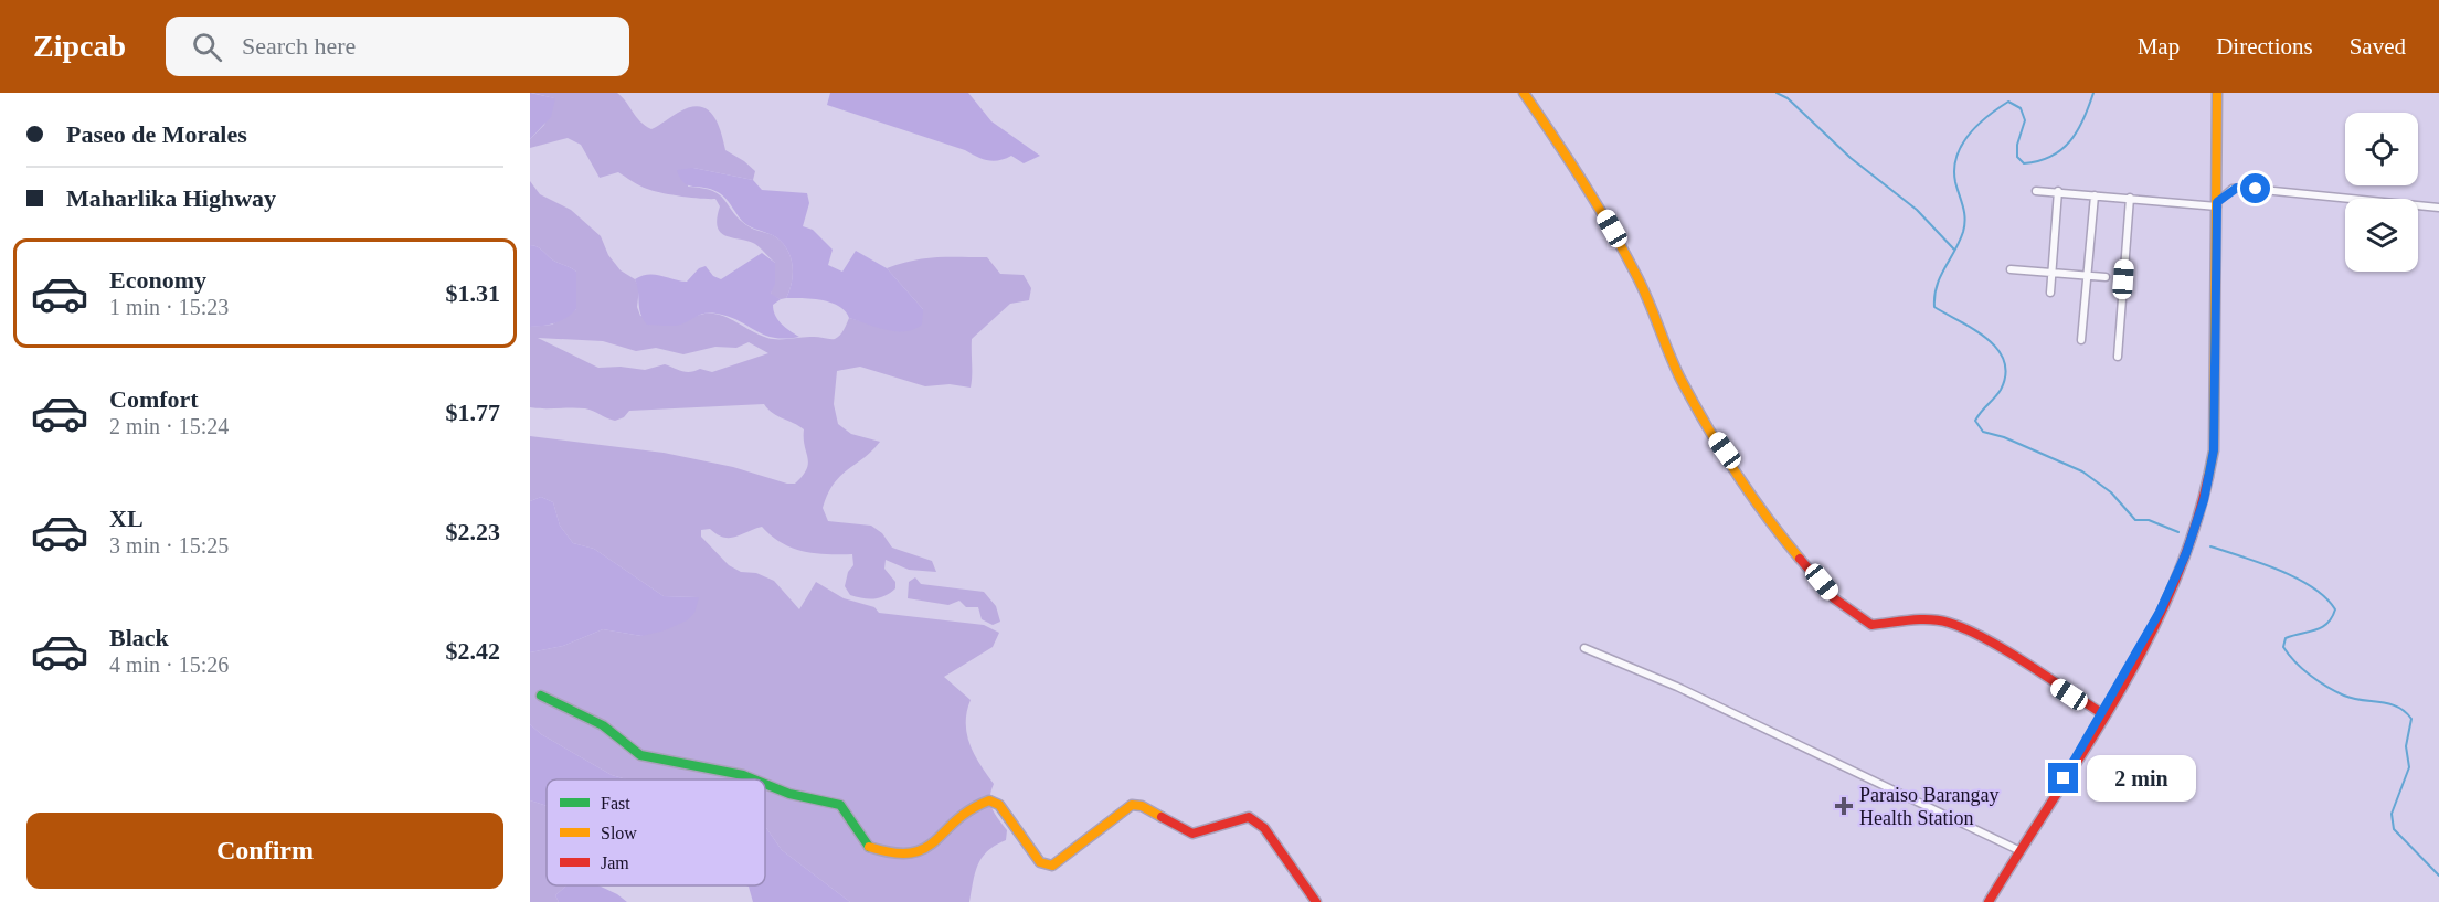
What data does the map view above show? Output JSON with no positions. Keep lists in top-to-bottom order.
{
  "places": {
    "health": ["Paraiso Barangay Health Station"]
  },
  "legend": ["Fast", "Slow", "Jam"],
  "page": {
    "header": "Zipcab",
    "search": "Search here",
    "nav": ["Map", "Directions", "Saved"],
    "banner": ["Paseo de Morales", "Maharlika Highway"],
    "list": [
      {
        "name": "Economy",
        "note": "1 min · 15:23",
        "value": "$1.31"
      },
      {
        "name": "Comfort",
        "note": "2 min · 15:24",
        "value": "$1.77"
      },
      {
        "name": "XL",
        "note": "3 min · 15:25",
        "value": "$2.23"
      },
      {
        "name": "Black",
        "note": "4 min · 15:26",
        "value": "$2.42"
      }
    ],
    "bubble": "2 min",
    "buttons": "Confirm"
  }
}
